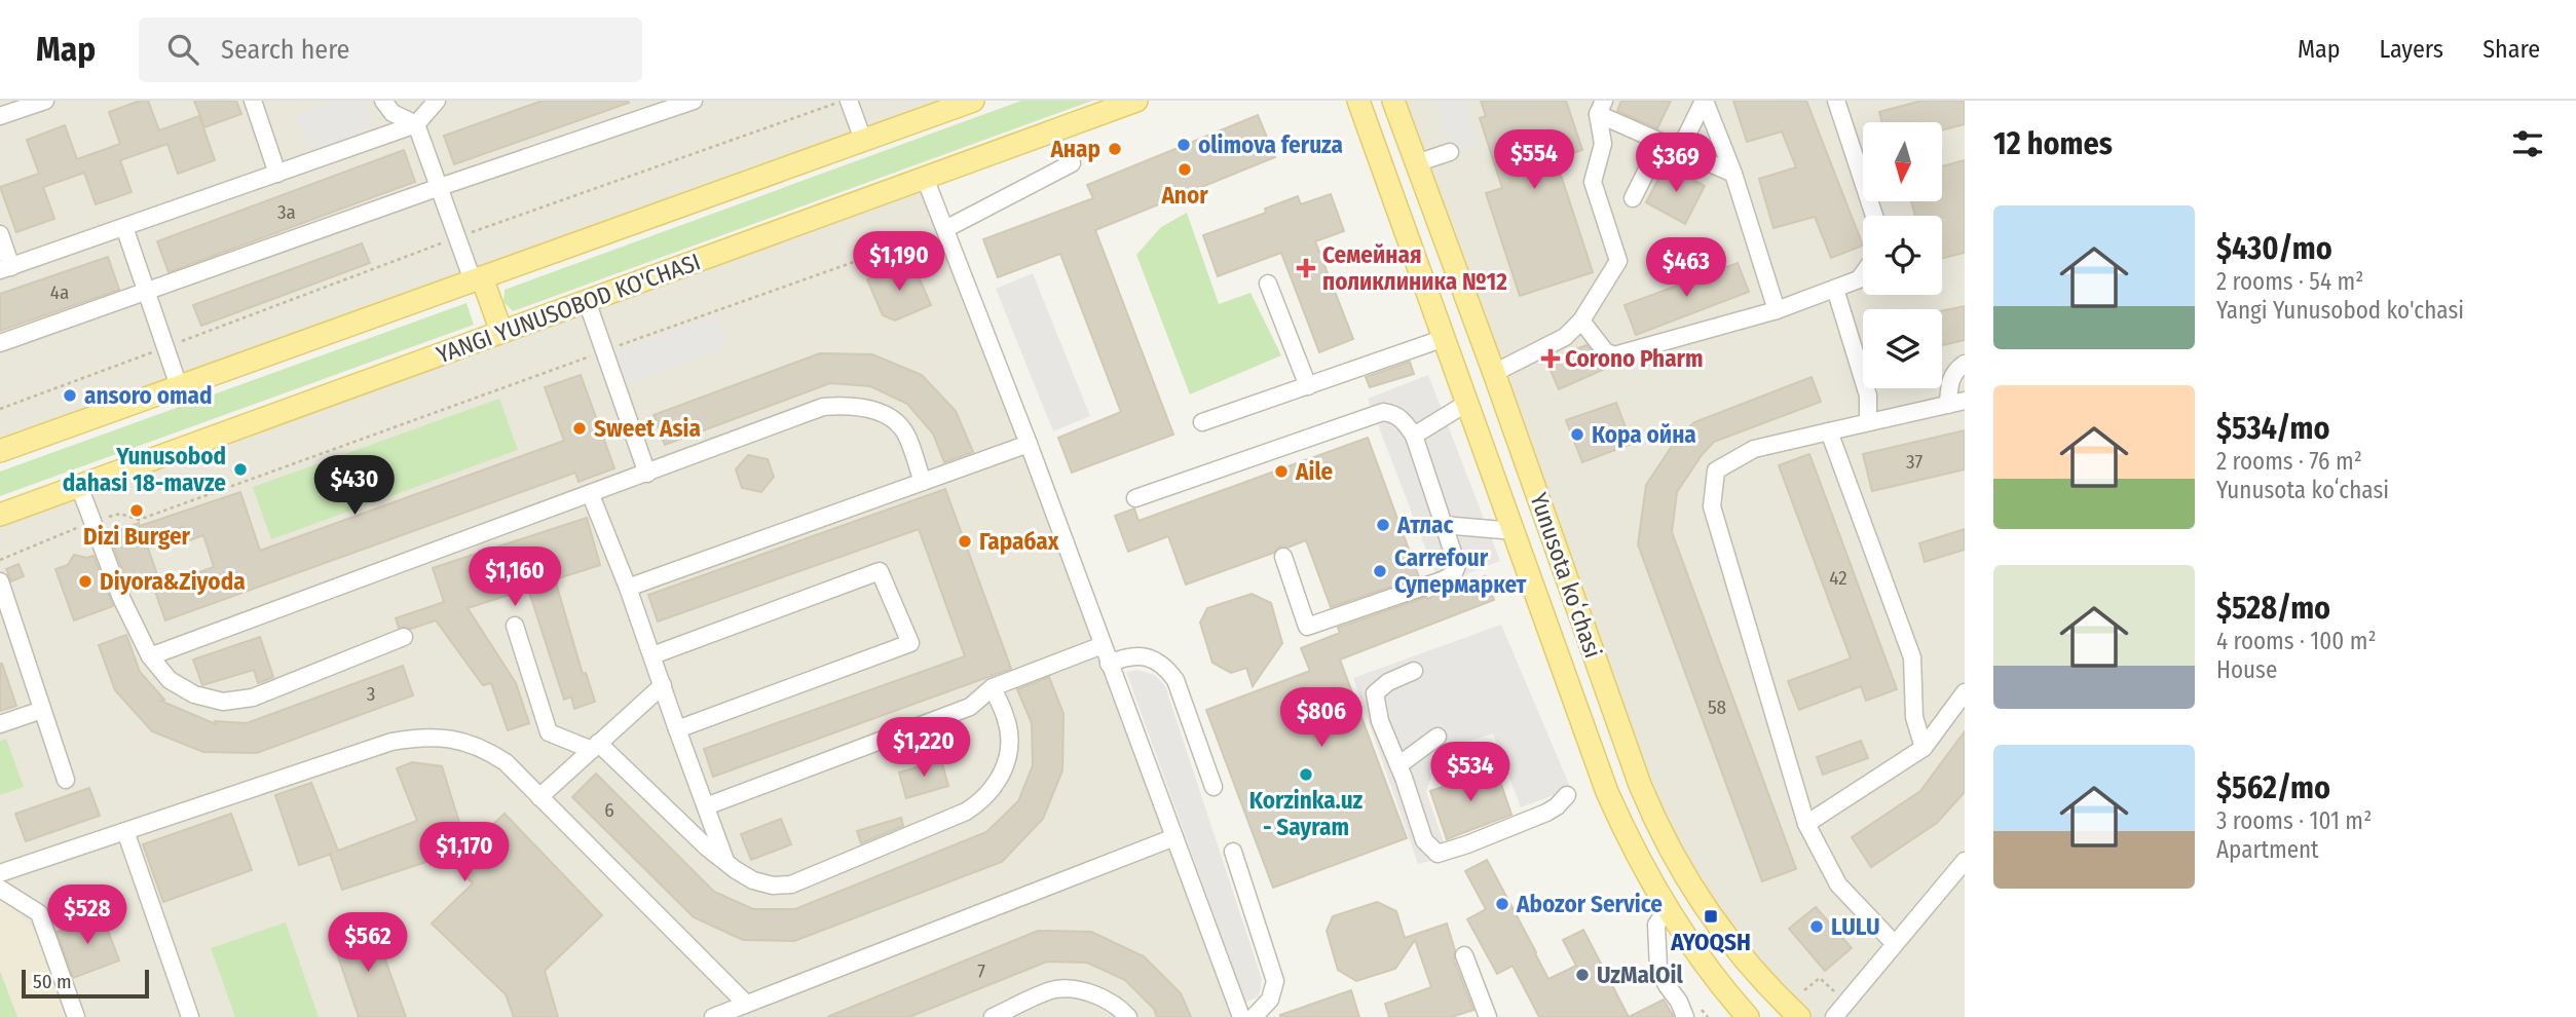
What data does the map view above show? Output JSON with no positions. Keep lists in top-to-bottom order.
{
  "streets": {
    "main road": ["YANGI YUNUSOBOD KO'CHASI", "Yunusota koʻchasi"]
  },
  "places": {
    "other": [
      "olimova feruza",
      "Анар",
      "Anor",
      "ansoro omad",
      "Sweet Asia",
      "Кора ойна",
      "Yunusobod dahasi 18-mavze",
      "Aile",
      "Dizi Burger",
      "Атлас",
      "Гарабах",
      "Carrefour Супермаркет",
      "Diyora&Ziyoda",
      "Korzinka.uz - Sayram",
      "Abozor Service",
      "LULU",
      "UzMalOil"
    ],
    "health": ["Семейная поликлиника №12", "Corono Pharm"],
    "transit": ["AYOQSH"]
  },
  "house_numbers": [
    "3а",
    "4а",
    "37",
    "42",
    "3",
    "58",
    "6",
    "7"
  ],
  "scale_bar": "50 m",
  "north": "bottom",
  "page": {
    "header": "Map",
    "search": "Search here",
    "nav": ["Map", "Layers", "Share"],
    "heading": "12 homes",
    "price": [
      "$554",
      "$369",
      "$1,190",
      "$463",
      "$430",
      "$1,160",
      "$806",
      "$1,220",
      "$534",
      "$1,170",
      "$528",
      "$562"
    ],
    "list": [
      {
        "name": "$430/mo",
        "note": "2 rooms · 54 m² · Yangi Yunusobod ko'chasi"
      },
      {
        "name": "$534/mo",
        "note": "2 rooms · 76 m² · Yunusota koʻchasi"
      },
      {
        "name": "$528/mo",
        "note": "4 rooms · 100 m² · House"
      },
      {
        "name": "$562/mo",
        "note": "3 rooms · 101 m² · Apartment"
      }
    ],
    "scale": "50 m"
  }
}
